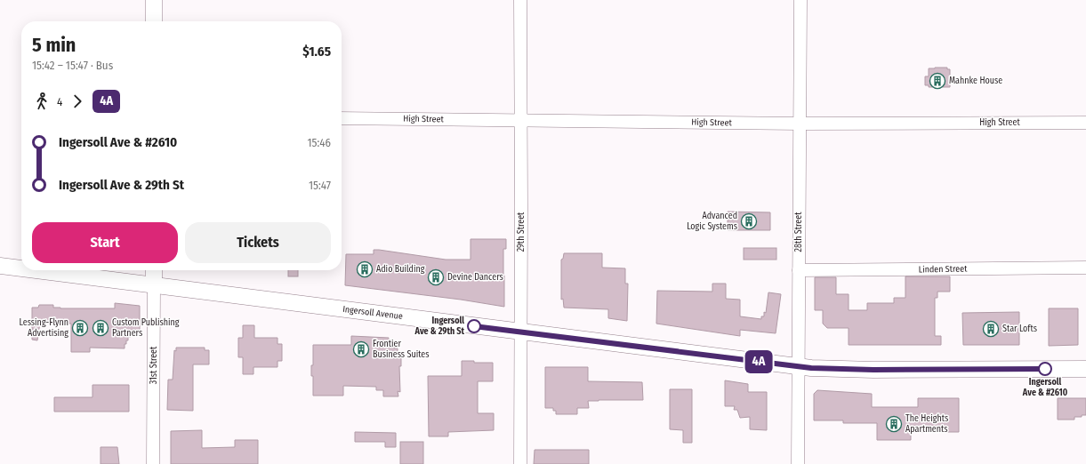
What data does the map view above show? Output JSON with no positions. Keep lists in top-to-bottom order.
{
  "streets": {
    "main road": ["Ingersoll Avenue", "31st Street"],
    "street": [
      "High Street",
      "29th Street",
      "28th Street",
      "Linden Street"
    ]
  },
  "crossings": [
    ["High Street", "29th Street"],
    ["High Street", "28th Street"],
    ["29th Street", "Ingersoll Avenue"],
    ["28th Street", "Linden Street"],
    ["28th Street", "Ingersoll Avenue"],
    ["Ingersoll Avenue", "31st Street"]
  ],
  "places": {
    "building": [
      "Mahnke House",
      "Advanced Logic Systems",
      "Adio Building",
      "Devine Dancers",
      "Lessing-Flynn Advertising",
      "Custom Publishing Partners",
      "Star Lofts",
      "Frontier Business Suites",
      "The Heights Apartments"
    ],
    "other": ["Ingersoll Ave & 29th St", "Ingersoll Ave & #2610"]
  },
  "lines": ["bus line 4A"],
  "page": {
    "on_map": "4A",
    "heading": ["5 min", "15:42 – 15:47 · Bus", "$1.65"],
    "legs": ["4", "4A"],
    "list": [
      {
        "name": "Ingersoll Ave & #2610",
        "value": "15:46"
      },
      {
        "name": "Ingersoll Ave & 29th St",
        "value": "15:47"
      }
    ],
    "buttons": ["Start", "Tickets"]
  }
}
